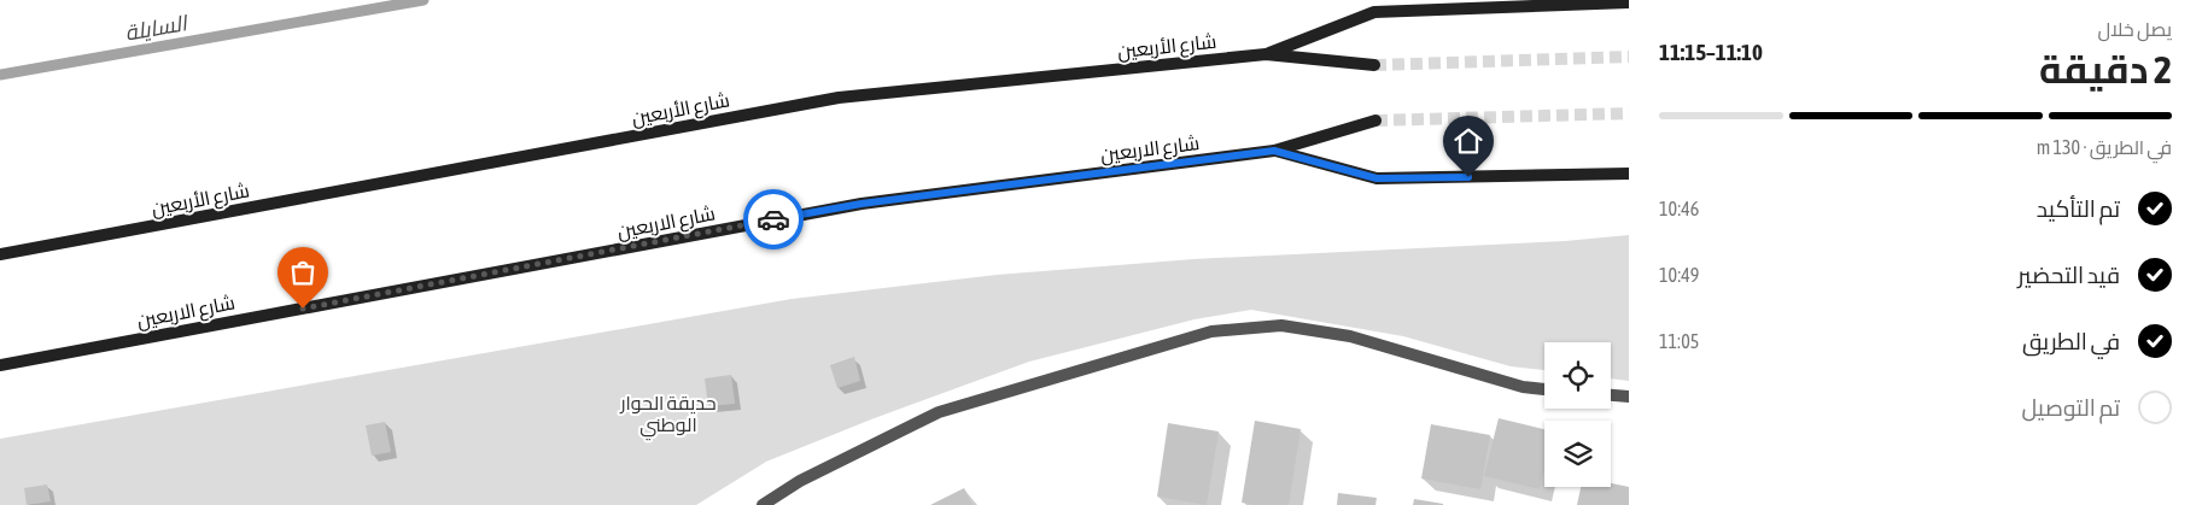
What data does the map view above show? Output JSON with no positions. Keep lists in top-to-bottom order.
{
  "streets": {
    "main road": ["شارع الأربعين", "شارع الاربعين"]
  },
  "water": ["السايلة"],
  "parks": ["حديقة الحوار الوطني"],
  "page": {
    "heading": ["2 دقيقة", "يصل خلال", "11:10–11:15"],
    "bar": "في الطريق · 130 m",
    "list": [
      ["تم التأكيد", "10:46"],
      ["قيد التحضير", "10:49"],
      ["في الطريق", "11:05"],
      "تم التوصيل"
    ]
  }
}
